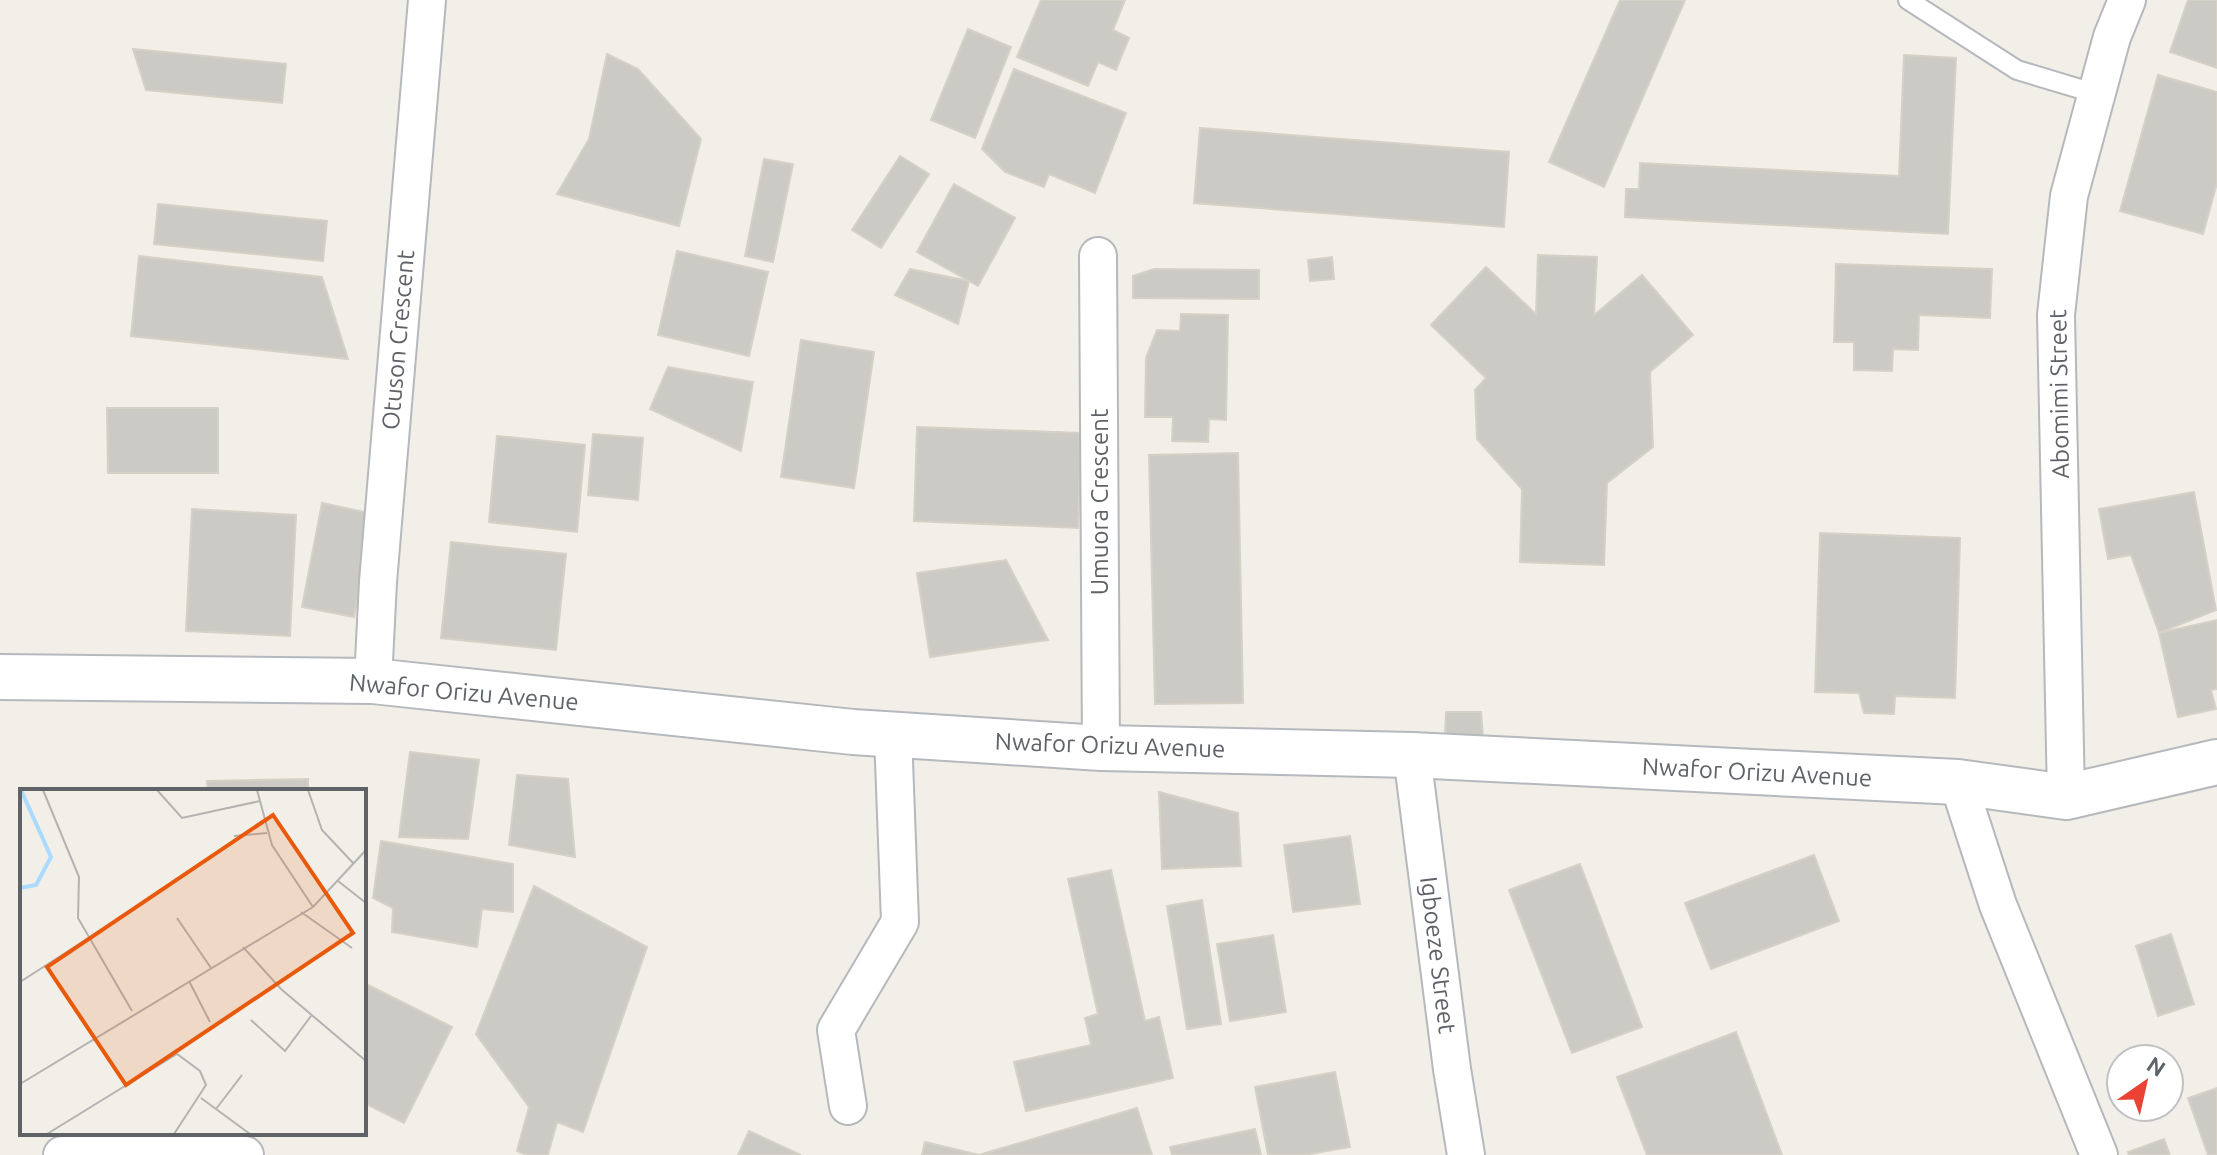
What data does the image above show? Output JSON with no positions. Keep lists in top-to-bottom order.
{
  "streets": {
    "street": [
      "Otuson Crescent",
      "Abomimi Street",
      "Umuora Crescent",
      "Nwafor Orizu Avenue",
      "Igboeze Street"
    ]
  },
  "crossings": [
    ["Otuson Crescent", "Nwafor Orizu Avenue"],
    ["Abomimi Street", "Nwafor Orizu Avenue"],
    ["Umuora Crescent", "Nwafor Orizu Avenue"],
    ["Nwafor Orizu Avenue", "Igboeze Street"]
  ],
  "north": "top right"
}
